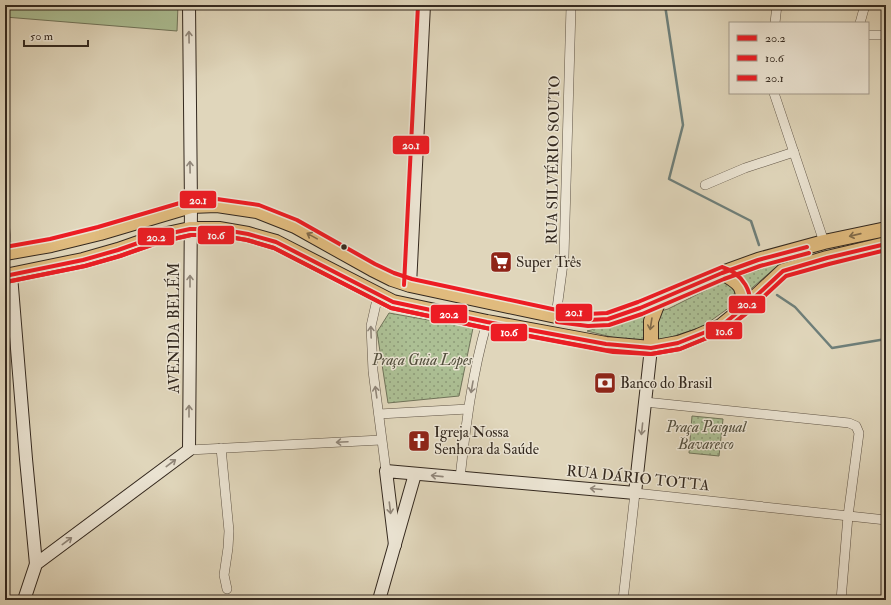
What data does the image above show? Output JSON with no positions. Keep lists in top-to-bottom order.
{
  "streets": {
    "street": ["RUA SILVÉRIO SOUTO", "AVENIDA BELÉM", "RUA DÁRIO TOTTA"]
  },
  "one_way": ["AVENIDA BELÉM", "RUA DÁRIO TOTTA"],
  "parks": ["Praça Guia Lopes", "Praça Pasqual Bavaresco"],
  "places": {
    "supermarket": ["Super Três"],
    "bank": ["Banco do Brasil"],
    "church": ["Igreja Nossa Senhora da Saúde"]
  },
  "lines": ["transit line 20.1", "transit line 20.2", "transit line 10.6"],
  "legend": ["20.2", "10.6", "20.1"],
  "scale_bar": "50 m"
}
